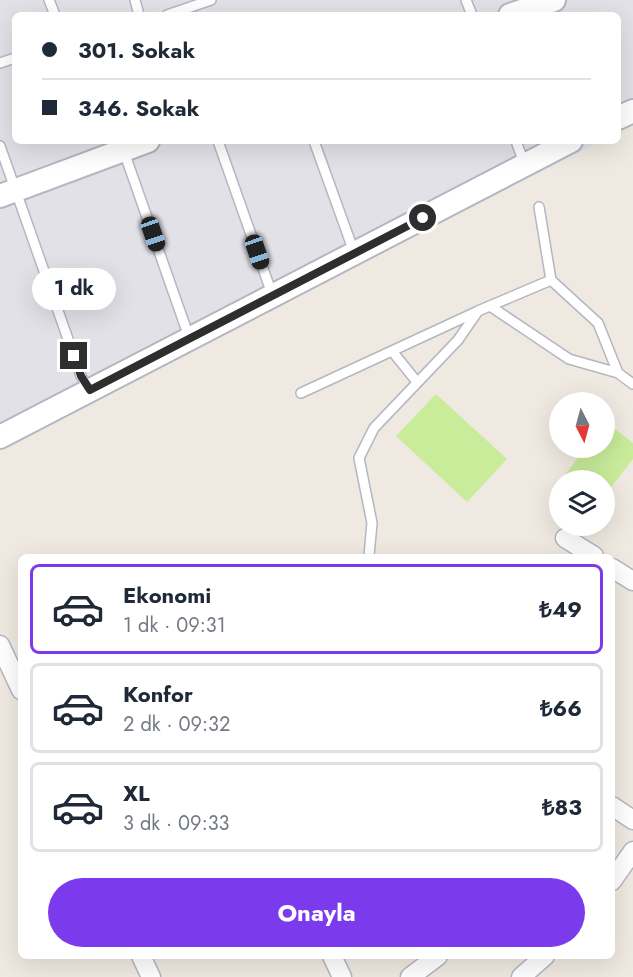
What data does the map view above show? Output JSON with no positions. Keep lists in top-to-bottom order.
{
  "north": "bottom",
  "page": {
    "banner": ["301. Sokak", "346. Sokak"],
    "bubble": "1 dk",
    "list": [
      {
        "name": "Ekonomi",
        "note": "1 dk · 09:31",
        "value": "₺49"
      },
      {
        "name": "Konfor",
        "note": "2 dk · 09:32",
        "value": "₺66"
      },
      {
        "name": "XL",
        "note": "3 dk · 09:33",
        "value": "₺83"
      }
    ],
    "buttons": "Onayla"
  }
}
